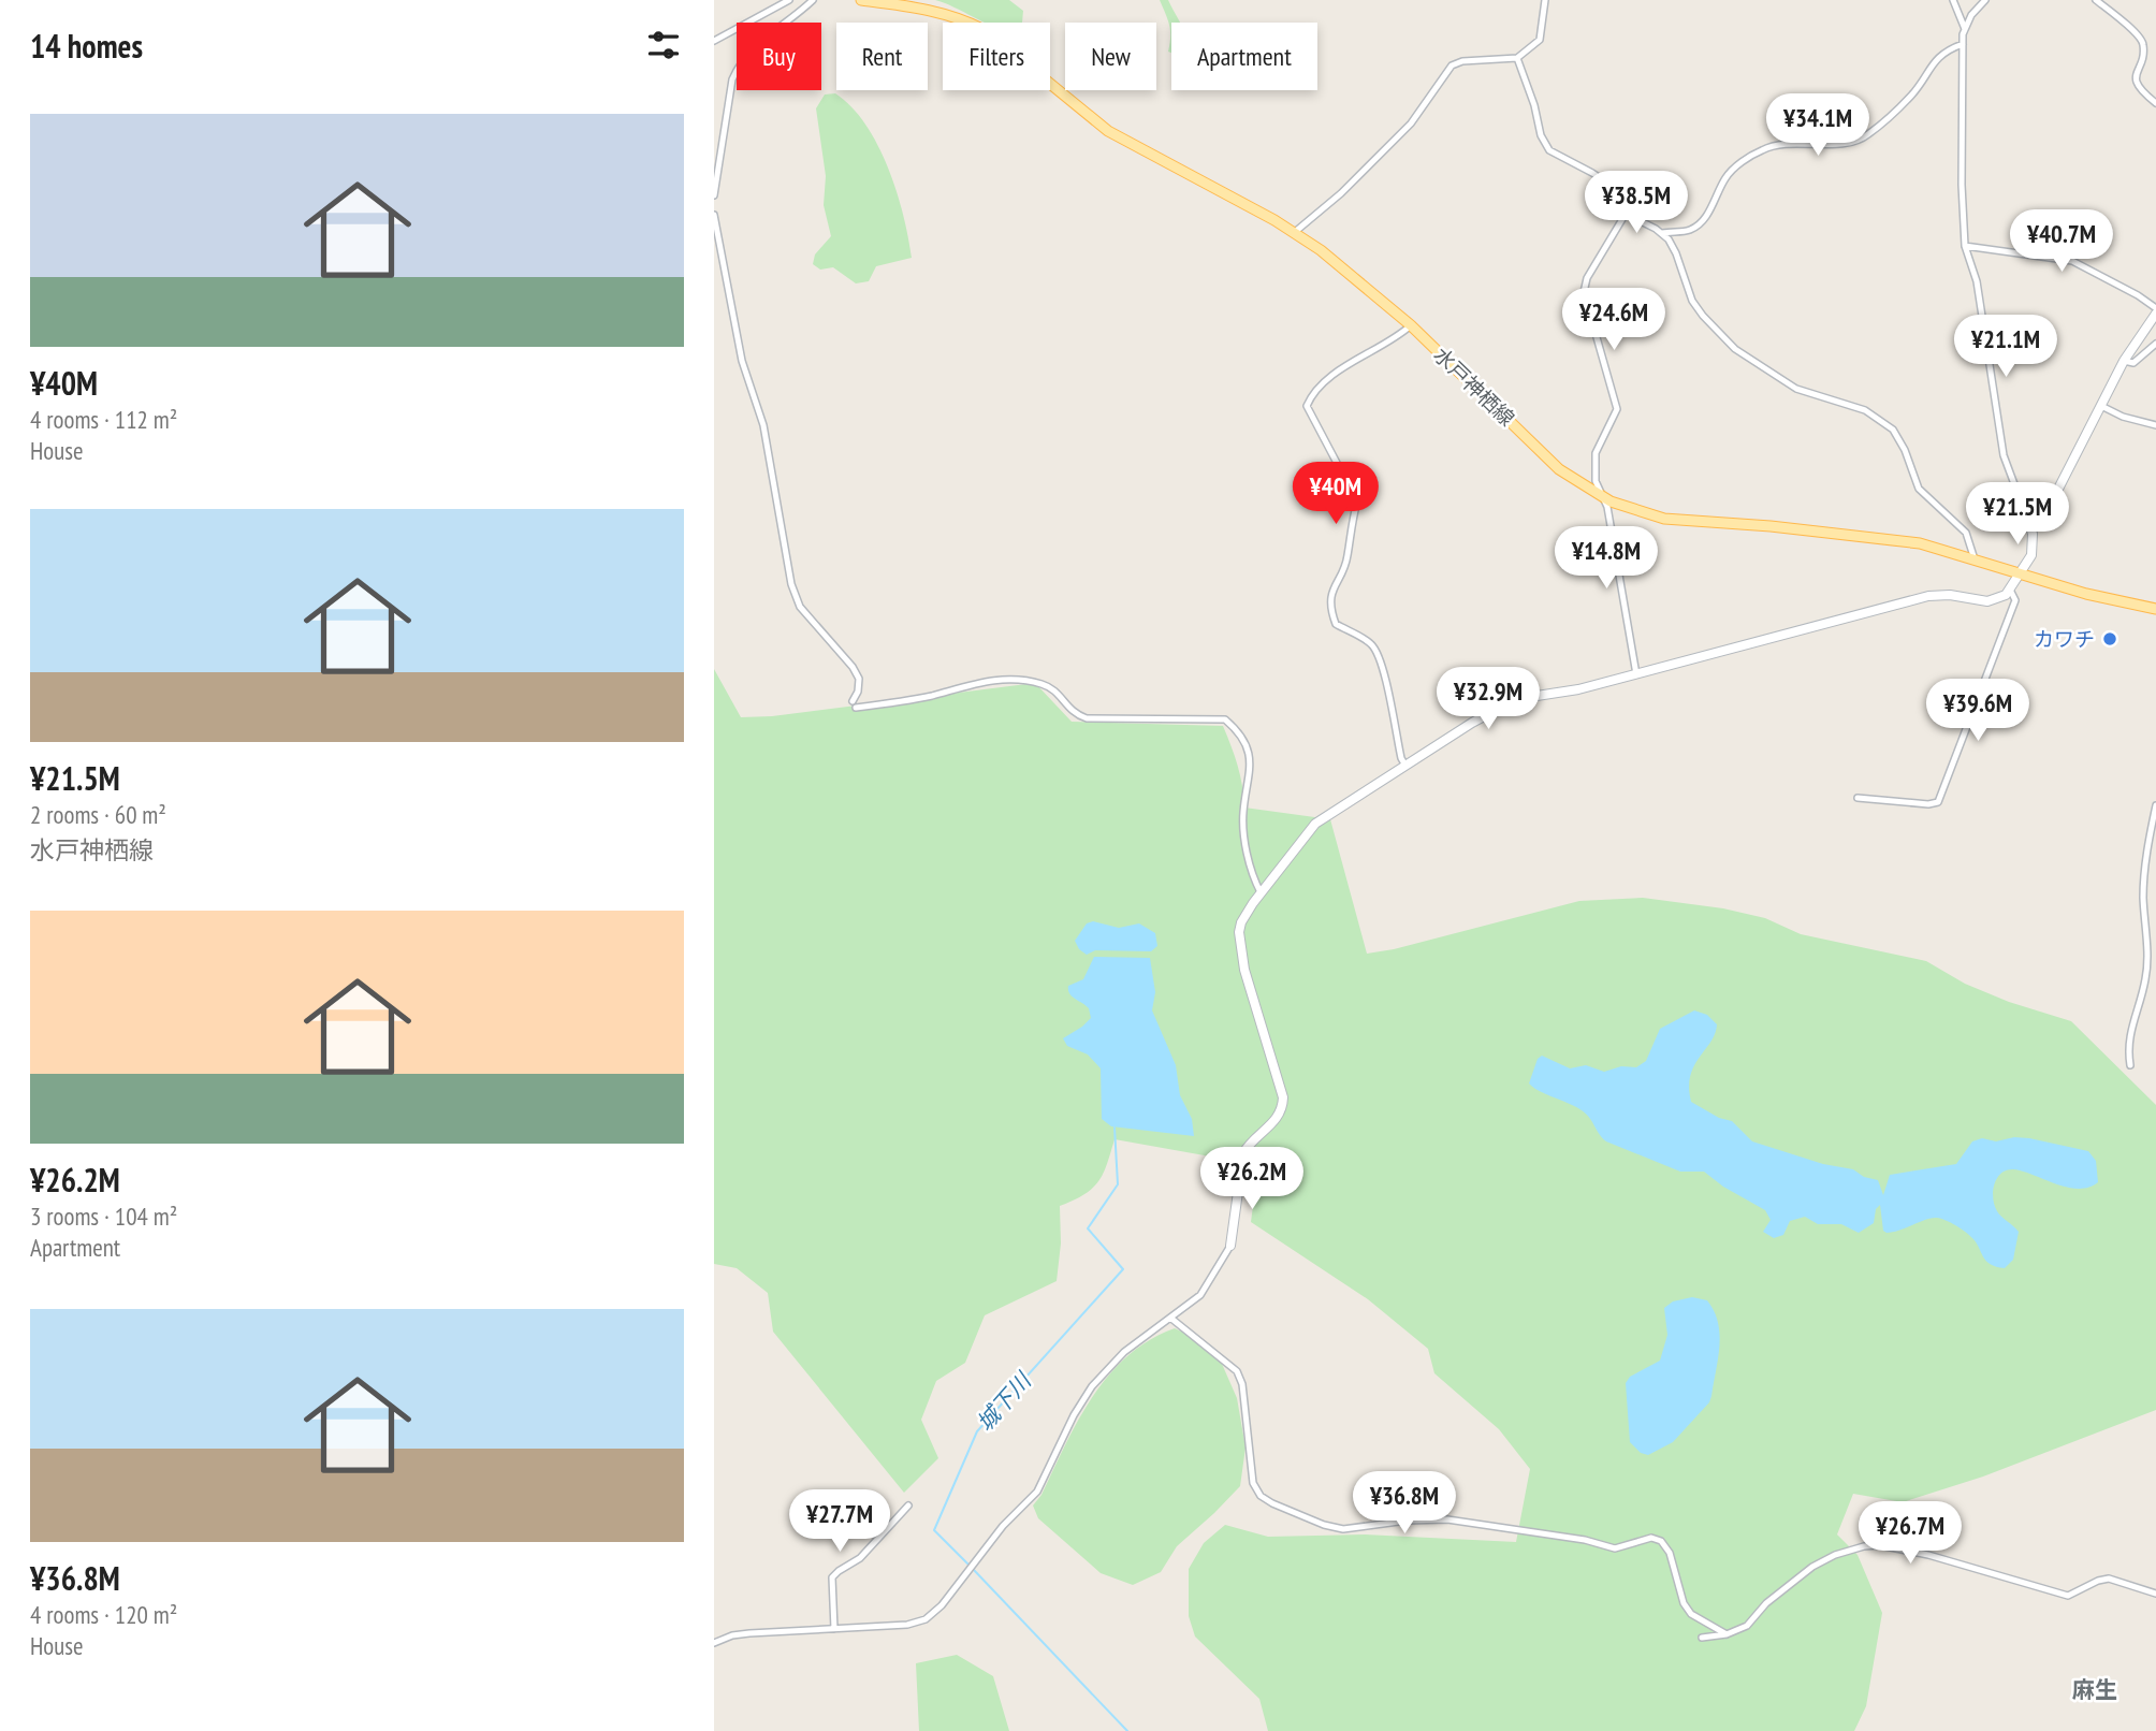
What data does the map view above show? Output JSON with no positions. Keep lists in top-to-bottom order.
{
  "streets": {
    "main road": ["水戸神栖線"]
  },
  "districts": ["麻生"],
  "water": ["城下川"],
  "places": ["カワチ"],
  "page": {
    "heading": "14 homes",
    "chip": [
      "Buy",
      "Rent",
      "Filters",
      "New",
      "Apartment"
    ],
    "list": [
      {
        "name": "¥40M",
        "note": "4 rooms · 112 m² · House"
      },
      {
        "name": "¥21.5M",
        "note": "2 rooms · 60 m² · 水戸神栖線"
      },
      {
        "name": "¥26.2M",
        "note": "3 rooms · 104 m² · Apartment"
      },
      {
        "name": "¥36.8M",
        "note": "4 rooms · 120 m² · House"
      }
    ],
    "price": [
      "¥34.1M",
      "¥38.5M",
      "¥40.7M",
      "¥24.6M",
      "¥21.1M",
      "¥40M",
      "¥21.5M",
      "¥14.8M",
      "¥32.9M",
      "¥39.6M",
      "¥26.2M",
      "¥36.8M",
      "¥27.7M",
      "¥26.7M"
    ]
  }
}
